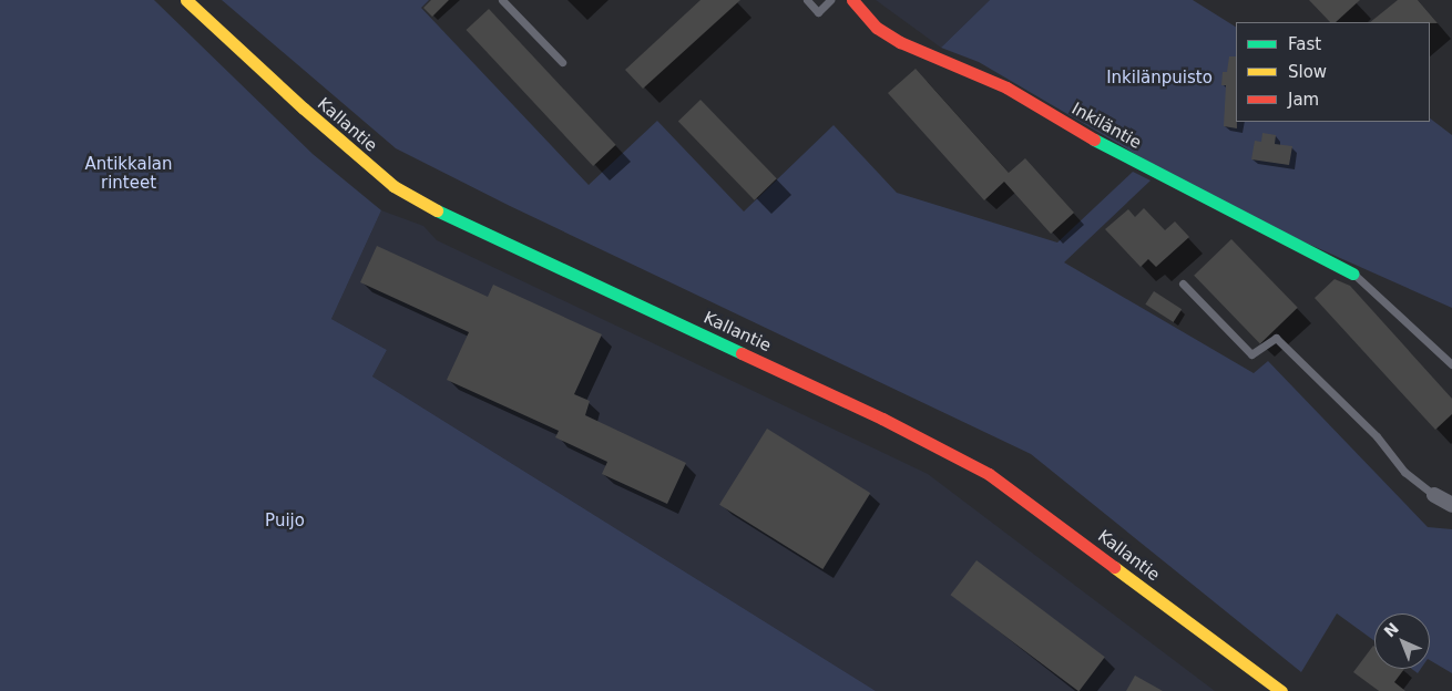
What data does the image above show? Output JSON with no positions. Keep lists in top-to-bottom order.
{
  "streets": {
    "main road": ["Kallantie", "Inkiläntie"]
  },
  "parks": ["Inkilänpuisto", "Antikkalan rinteet", "Puijo"],
  "legend": ["Fast", "Slow", "Jam"],
  "north": "top left"
}
